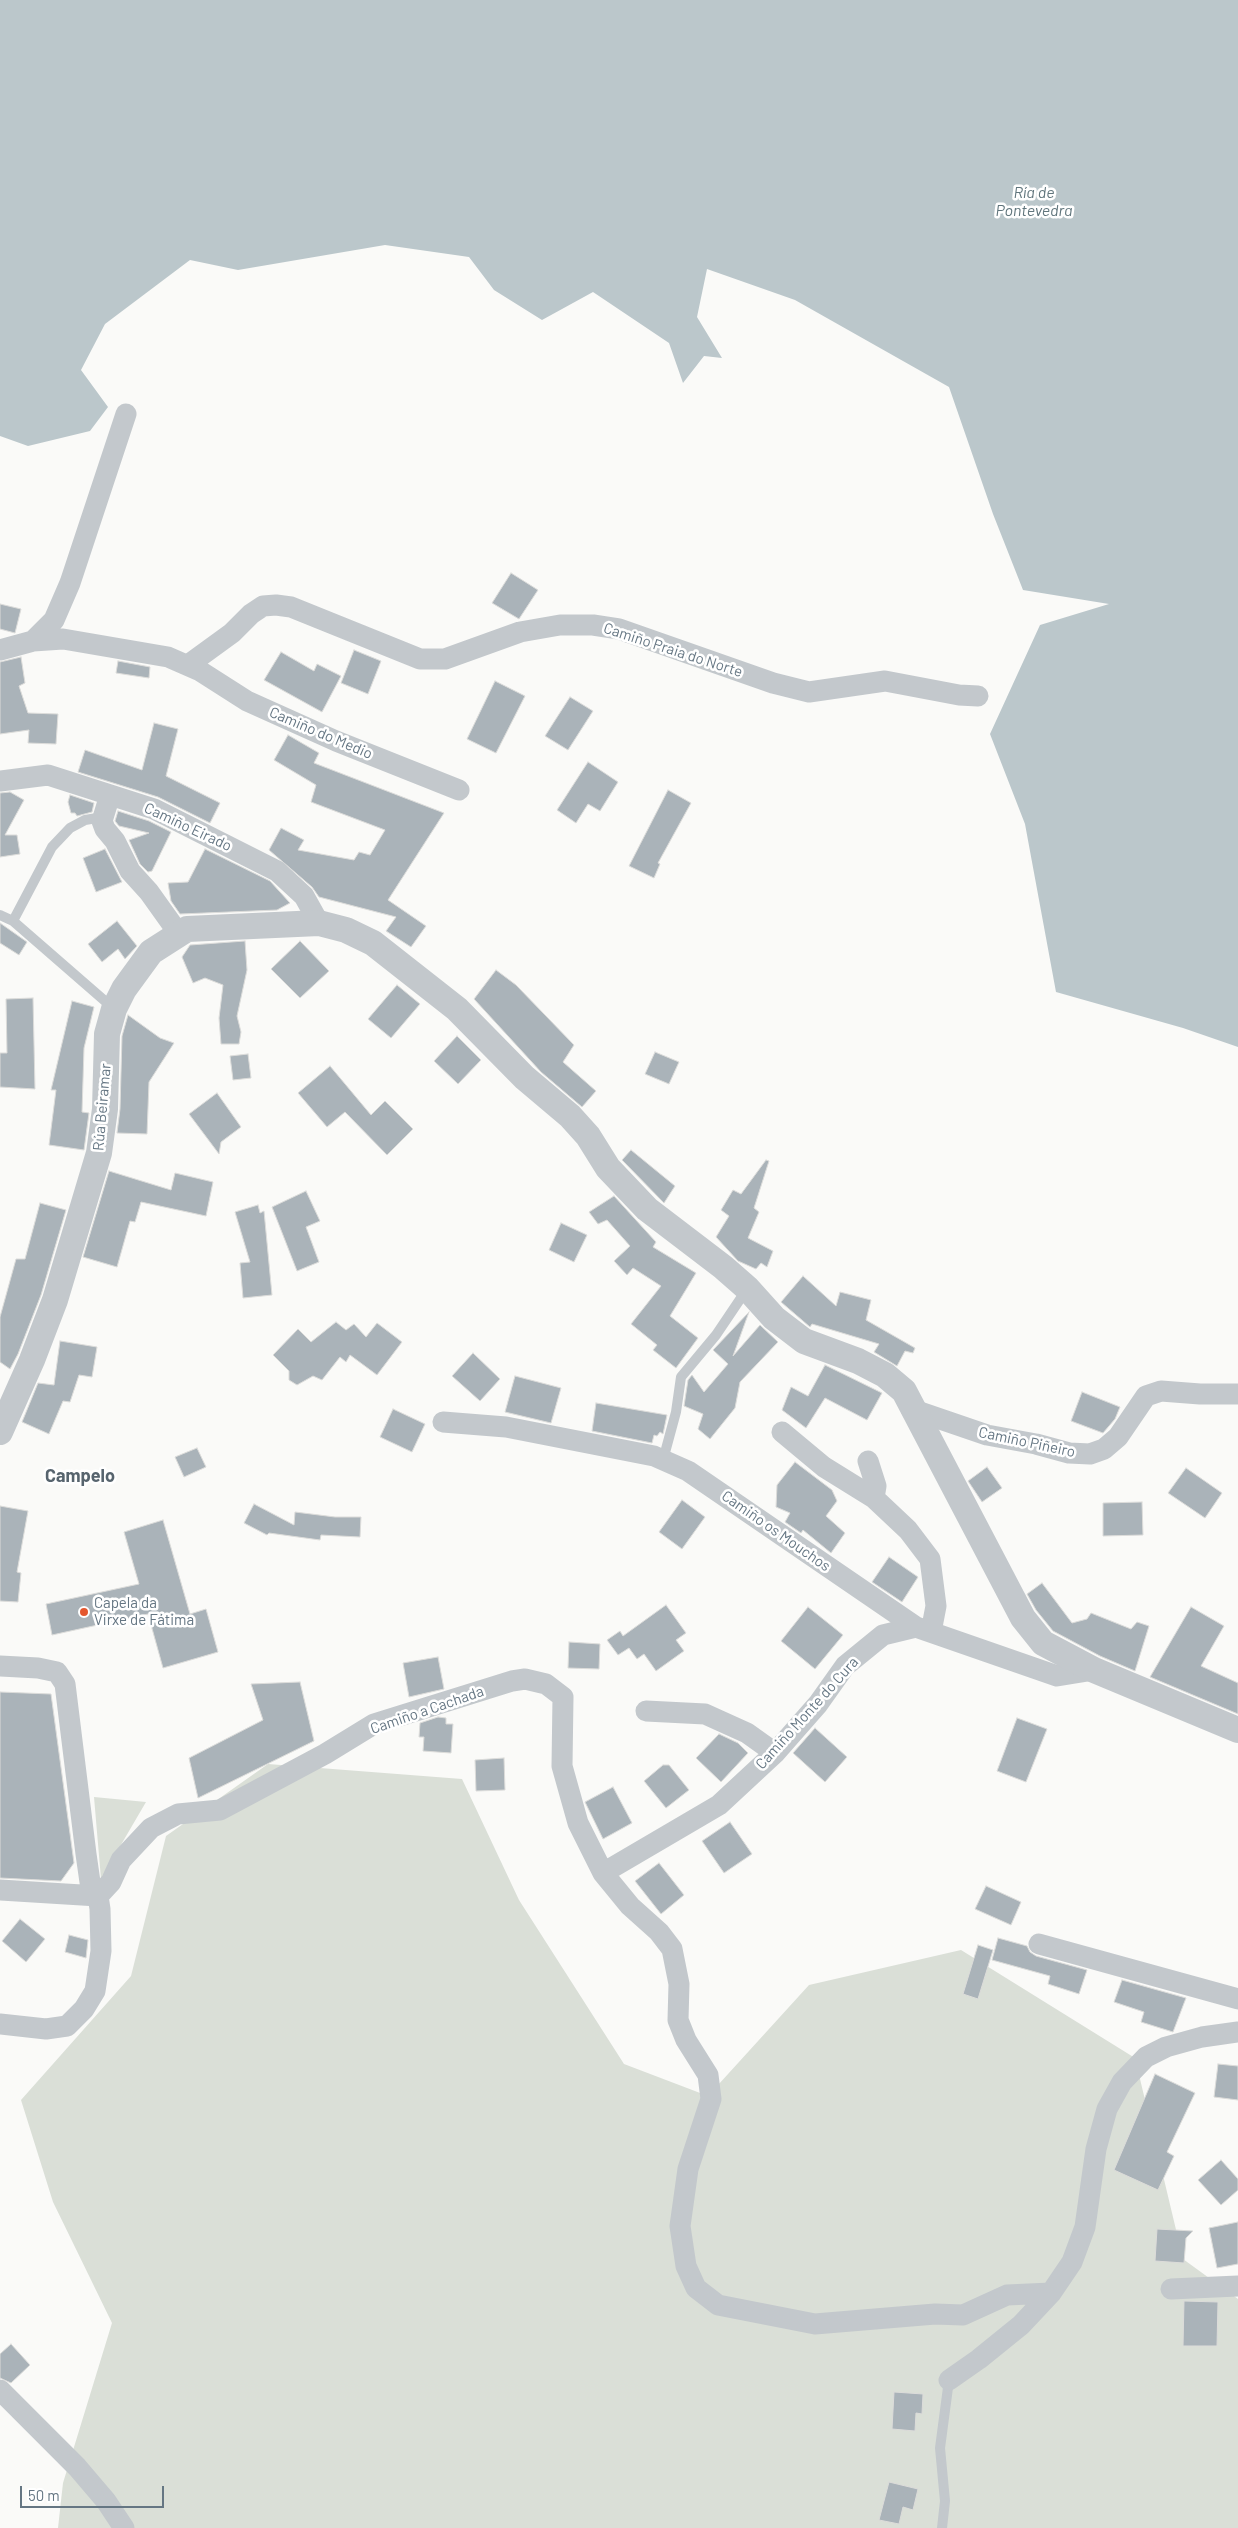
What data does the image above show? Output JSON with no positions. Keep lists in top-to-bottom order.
{
  "streets": {
    "street": [
      "Camiño Praia do Norte",
      "Camiño do Medio",
      "Camiño Eirado",
      "Rúa Beiramar",
      "Camiño Piñeiro",
      "Camiño os Mouchos",
      "Camiño a Cachada",
      "Camiño Monte do Cura"
    ]
  },
  "crossings": [
    ["Camiño Praia do Norte", "Camiño do Medio"],
    ["Camiño Eirado", "Rúa Beiramar"],
    ["Rúa Beiramar", "Camiño Piñeiro"],
    ["Rúa Beiramar", "Camiño os Mouchos"],
    ["Camiño os Mouchos", "Camiño Monte do Cura"],
    ["Camiño a Cachada", "Camiño Monte do Cura"]
  ],
  "districts": ["Campelo"],
  "water": ["Ría de Pontevedra"],
  "places": ["Capela da Virxe de Fátima"],
  "scale_bar": "50 m"
}
